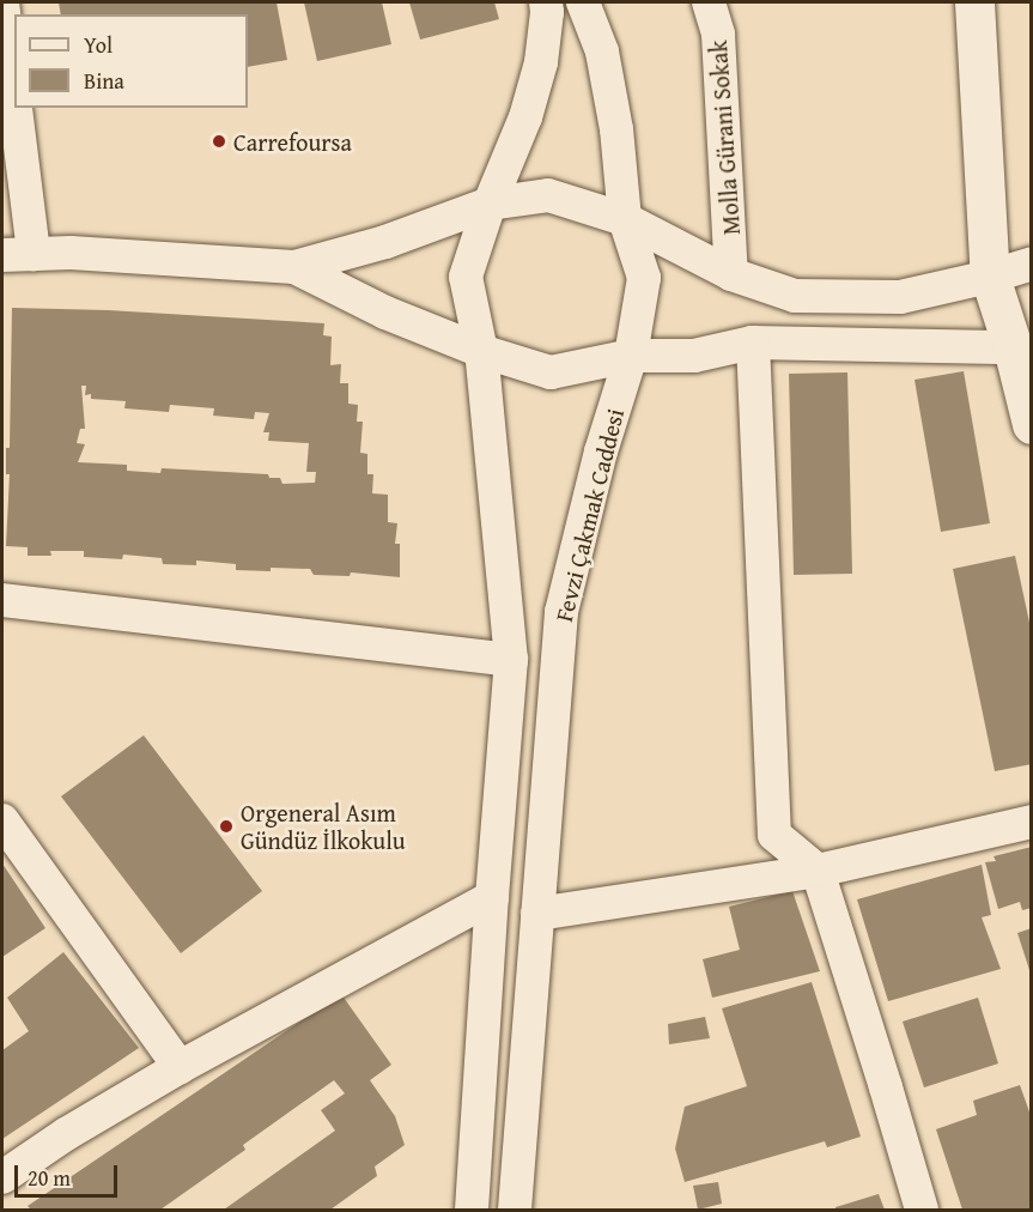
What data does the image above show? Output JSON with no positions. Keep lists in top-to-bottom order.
{
  "streets": {
    "street": ["Molla Gürani Sokak", "Fevzi Çakmak Caddesi"]
  },
  "places": ["Carrefoursa", "Orgeneral Asım Gündüz İlkokulu"],
  "legend": ["Yol", "Bina"],
  "scale_bar": "20 m"
}
